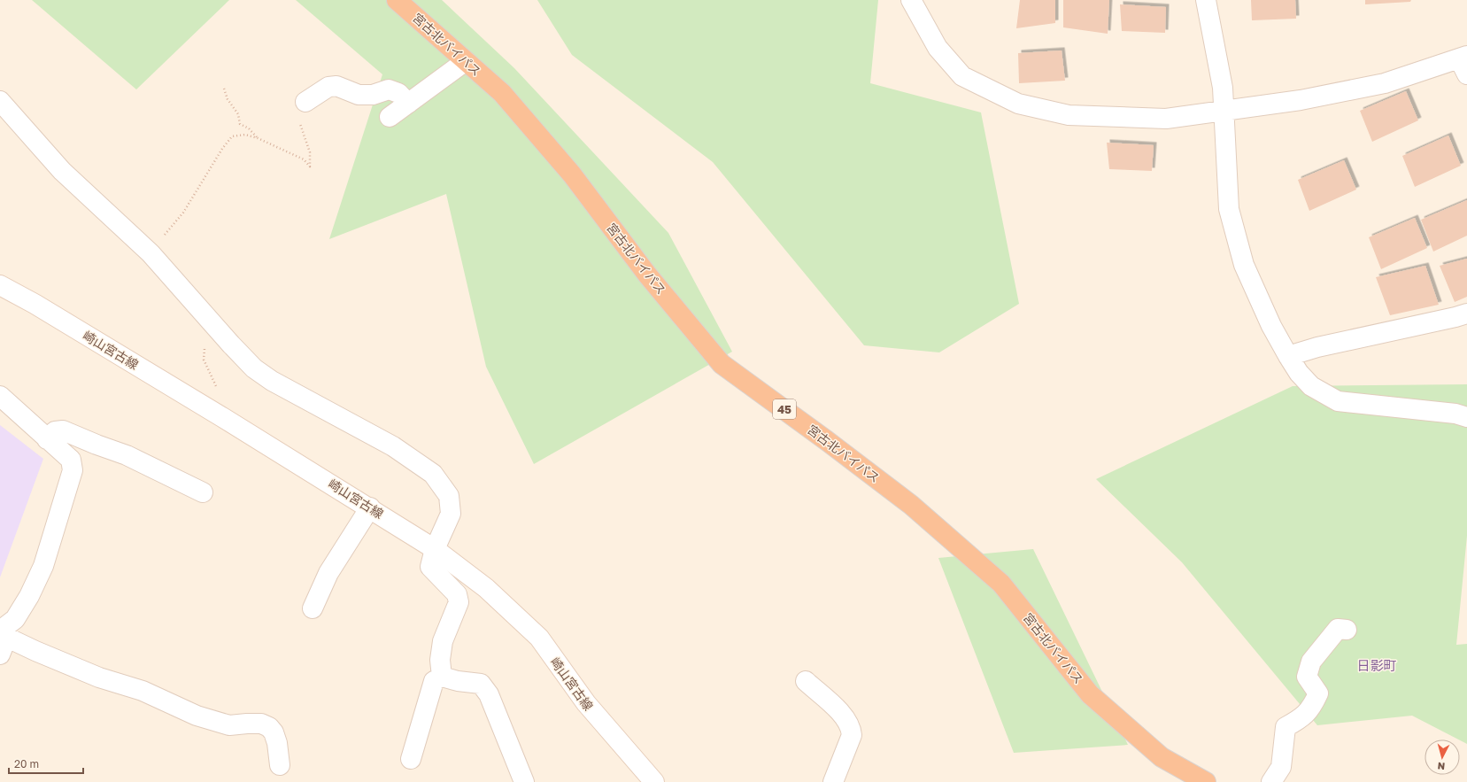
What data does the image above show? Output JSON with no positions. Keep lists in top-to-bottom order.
{
  "streets": {
    "highway": ["宮古北バイパス", "45"],
    "street": ["崎山宮古線"]
  },
  "districts": ["日影町"],
  "scale_bar": "20 m",
  "north": "bottom"
}
